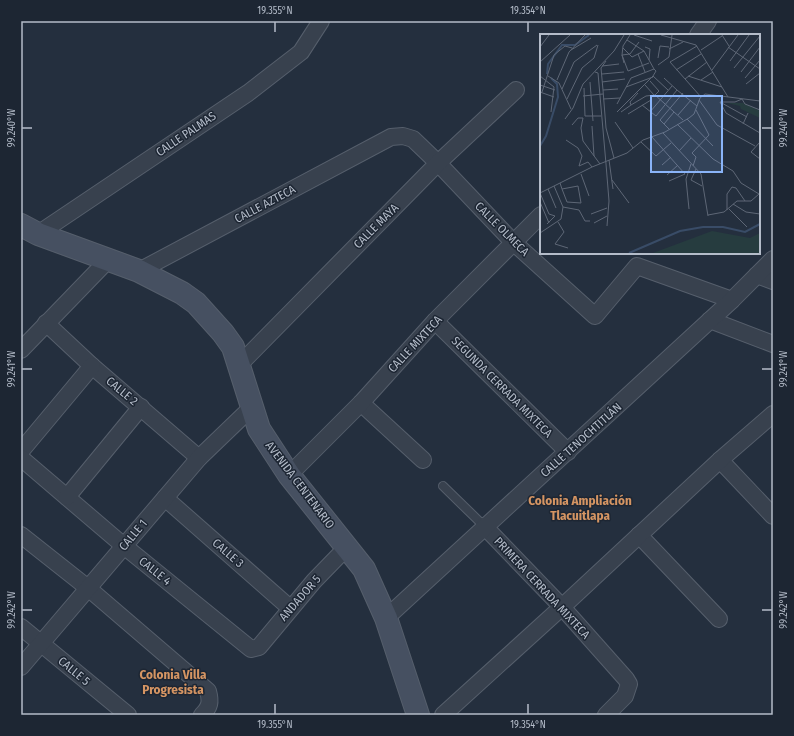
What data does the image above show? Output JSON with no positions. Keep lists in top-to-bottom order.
{
  "streets": {
    "main road": ["AVENIDA CENTENARIO"],
    "street": [
      "CALLE PALMAS",
      "CALLE AZTECA",
      "CALLE MAYA",
      "CALLE OLMECA",
      "CALLE MIXTECA",
      "SEGUNDA CERRADA MIXTECA",
      "CALLE 2",
      "CALLE TENOCHTITLÁN",
      "CALLE 1",
      "CALLE 3",
      "CALLE 4",
      "PRIMERA CERRADA MIXTECA",
      "ANDADOR 5",
      "CALLE 5"
    ]
  },
  "crossings": [
    ["CALLE PALMAS", "AVENIDA CENTENARIO"],
    ["CALLE AZTECA", "CALLE OLMECA"],
    ["CALLE AZTECA", "AVENIDA CENTENARIO"],
    ["CALLE MAYA", "CALLE OLMECA"],
    ["CALLE MAYA", "AVENIDA CENTENARIO"],
    ["CALLE OLMECA", "CALLE MIXTECA"],
    ["CALLE OLMECA", "CALLE TENOCHTITLÁN"],
    ["CALLE MIXTECA", "SEGUNDA CERRADA MIXTECA"],
    ["CALLE MIXTECA", "AVENIDA CENTENARIO"],
    ["SEGUNDA CERRADA MIXTECA", "CALLE TENOCHTITLÁN"],
    ["CALLE 2", "CALLE 1"],
    ["CALLE TENOCHTITLÁN", "AVENIDA CENTENARIO"],
    ["CALLE TENOCHTITLÁN", "PRIMERA CERRADA MIXTECA"],
    ["AVENIDA CENTENARIO", "CALLE 1"],
    ["AVENIDA CENTENARIO", "ANDADOR 5"],
    ["CALLE 1", "CALLE 3"],
    ["CALLE 1", "CALLE 4"],
    ["CALLE 1", "CALLE 5"],
    ["CALLE 3", "ANDADOR 5"],
    ["CALLE 4", "ANDADOR 5"]
  ],
  "districts": ["Colonia Ampliación Tlacuitlapa", "Colonia Villa Progresista"],
  "coordinates": [
    "19.355°N",
    "19.354°N",
    "99.240°W",
    "99.241°W",
    "99.242°W"
  ]
}
